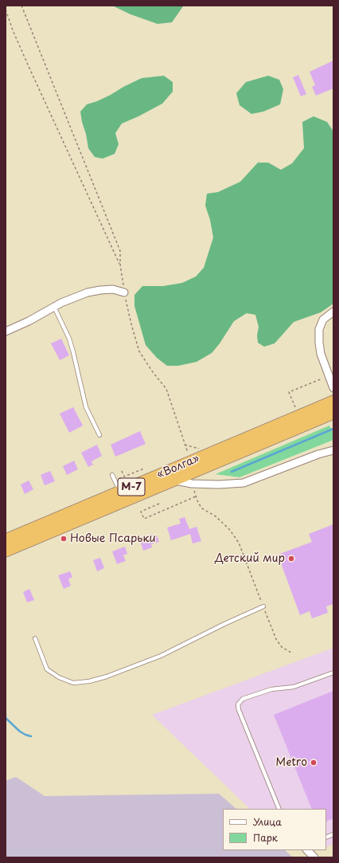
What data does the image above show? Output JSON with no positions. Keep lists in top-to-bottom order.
{
  "streets": {
    "highway": ["«Волга»", "М-7"]
  },
  "places": ["Новые Псарьки", "Детский мир", "Metro"],
  "legend": ["Улица", "Парк"]
}
